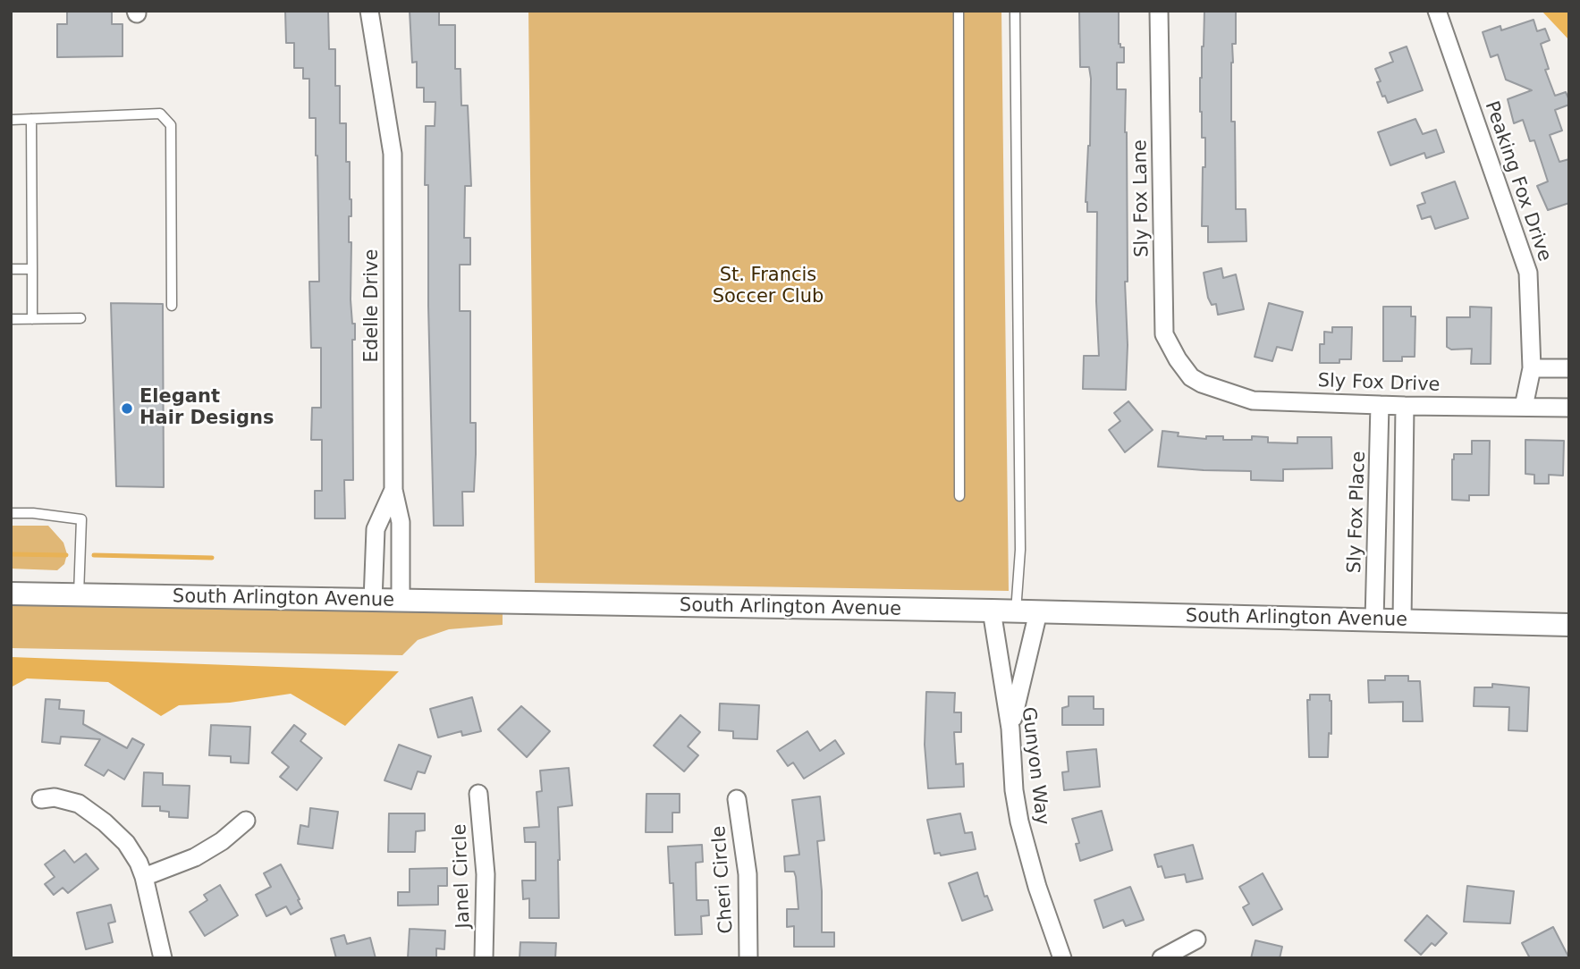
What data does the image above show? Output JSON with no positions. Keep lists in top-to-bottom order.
{
  "streets": {
    "street": [
      "Peaking Fox Drive",
      "Sly Fox Lane",
      "Edelle Drive",
      "Sly Fox Drive",
      "Sly Fox Place",
      "South Arlington Avenue",
      "Gunyon Way",
      "Janel Circle",
      "Cheri Circle"
    ]
  },
  "crossings": [
    ["Peaking Fox Drive", "Sly Fox Drive"],
    ["Sly Fox Lane", "Sly Fox Drive"],
    ["Edelle Drive", "South Arlington Avenue"],
    ["Sly Fox Drive", "Sly Fox Place"],
    ["Sly Fox Place", "South Arlington Avenue"],
    ["South Arlington Avenue", "Gunyon Way"]
  ],
  "parks": ["St. Francis Soccer Club"],
  "places": ["Elegant Hair Designs"]
}
